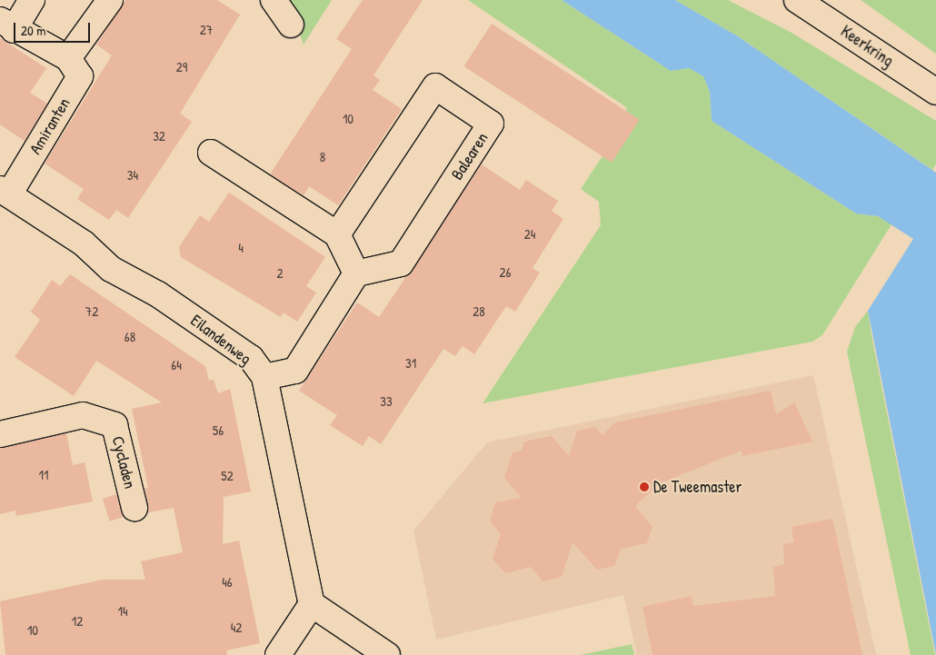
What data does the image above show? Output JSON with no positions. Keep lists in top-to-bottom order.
{
  "streets": {
    "street": [
      "Keerkring",
      "Amiranten",
      "Balearen",
      "Eilandenweg",
      "Cycladen"
    ]
  },
  "crossings": [
    ["Amiranten", "Eilandenweg"]
  ],
  "places": ["De Tweemaster"],
  "house_numbers": [
    "27",
    "29",
    "10",
    "32",
    "8",
    "34",
    "24",
    "4",
    "26",
    "2",
    "72",
    "28",
    "68",
    "31",
    "64",
    "33",
    "56",
    "11",
    "52",
    "46",
    "14",
    "12",
    "42",
    "10"
  ],
  "scale_bar": "20 m"
}
